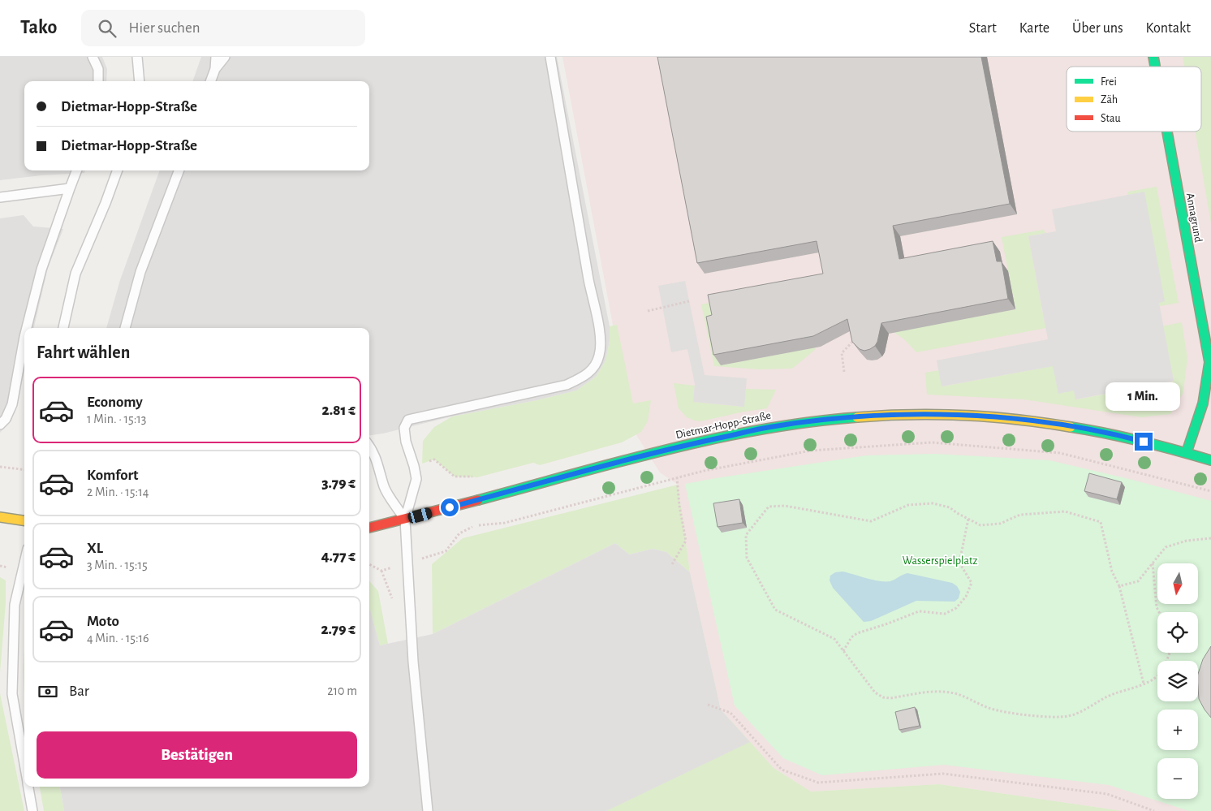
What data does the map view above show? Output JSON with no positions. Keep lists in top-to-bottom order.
{
  "streets": {
    "street": ["Annagrund", "Dietmar-Hopp-Straße"]
  },
  "crossings": [
    ["Annagrund", "Dietmar-Hopp-Straße"]
  ],
  "parks": ["Wasserspielplatz"],
  "legend": ["Frei", "Zäh", "Stau"],
  "north": "bottom",
  "page": {
    "header": "Tako",
    "search": "Hier suchen",
    "nav": [
      "Start",
      "Karte",
      "Über uns",
      "Kontakt"
    ],
    "banner": ["Dietmar-Hopp-Straße", "Dietmar-Hopp-Straße"],
    "heading": "Fahrt wählen",
    "list": [
      {
        "name": "Economy",
        "note": "1 Min. · 15:13",
        "value": "2.81 €"
      },
      {
        "name": "Komfort",
        "note": "2 Min. · 15:14",
        "value": "3.79 €"
      },
      {
        "name": "XL",
        "note": "3 Min. · 15:15",
        "value": "4.77 €"
      },
      {
        "name": "Moto",
        "note": "4 Min. · 15:16",
        "value": "2.79 €"
      }
    ],
    "bubble": "1 Min.",
    "map_buttons": ["+", "−"],
    "pay": ["Bar", "210 m"],
    "buttons": "Bestätigen"
  }
}
